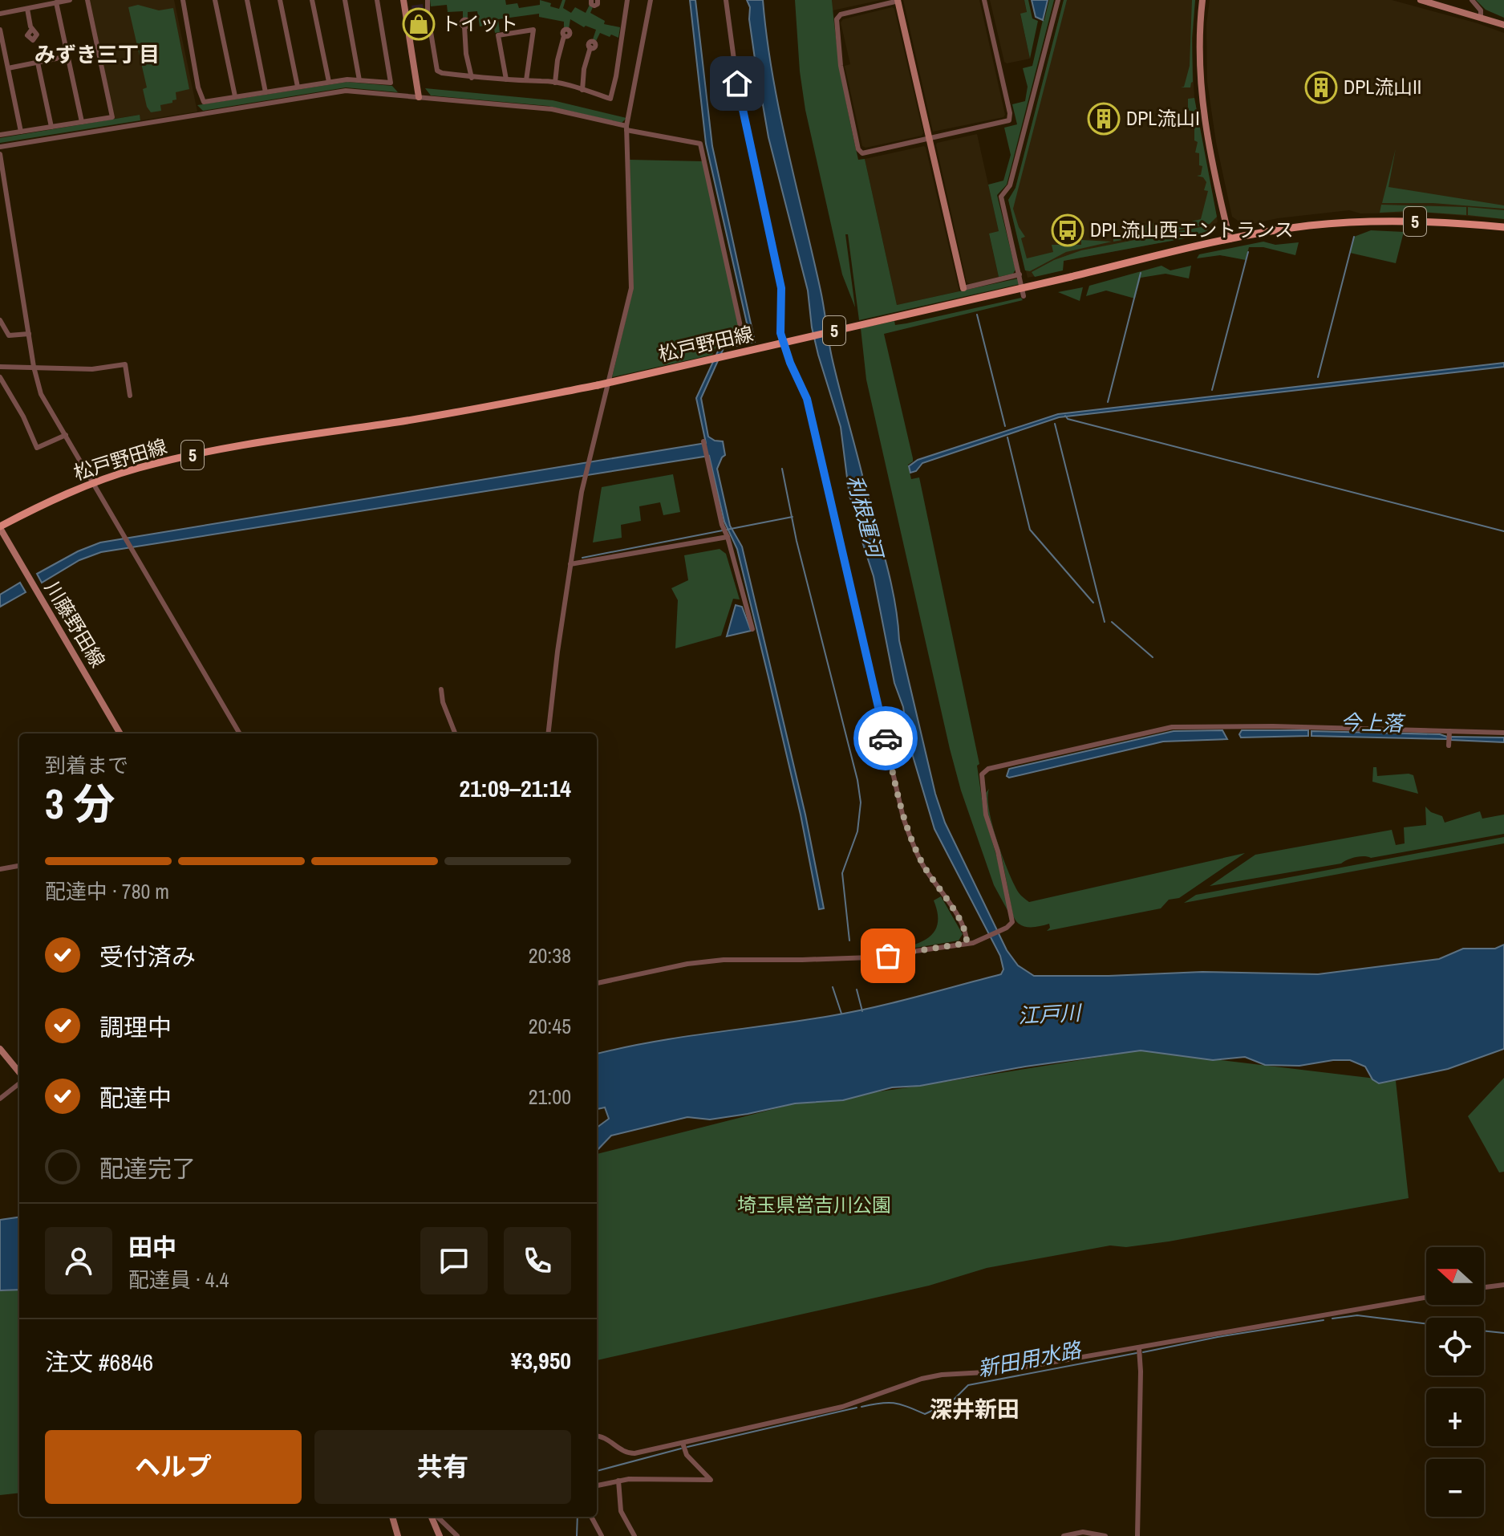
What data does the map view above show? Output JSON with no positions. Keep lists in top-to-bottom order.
{
  "streets": {
    "main road": ["5", "松戸野田線"],
    "street": ["川藤野田線"]
  },
  "crossings": [
    ["松戸野田線", "川藤野田線"]
  ],
  "districts": ["みずき三丁目", "深井新田"],
  "water": [
    "利根運河",
    "今上落",
    "江戸川",
    "新田用水路"
  ],
  "parks": ["埼玉県営吉川公園"],
  "places": {
    "shop": ["トイット"],
    "building": ["DPL流山II", "DPL流山I"],
    "bus stop": ["DPL流山西エントランス"]
  },
  "north": "left",
  "page": {
    "heading": ["3 分", "到着まで", "21:09–21:14"],
    "panel": [
      "田中",
      "配達員 · 4.4",
      "注文 #6846",
      "¥3,950"
    ],
    "bar": "配達中 · 780 m",
    "list": [
      ["受付済み", "20:38"],
      ["調理中", "20:45"],
      ["配達中", "21:00"],
      "配達完了"
    ],
    "map_buttons": ["+", "−"],
    "buttons": ["ヘルプ", "共有"]
  }
}
